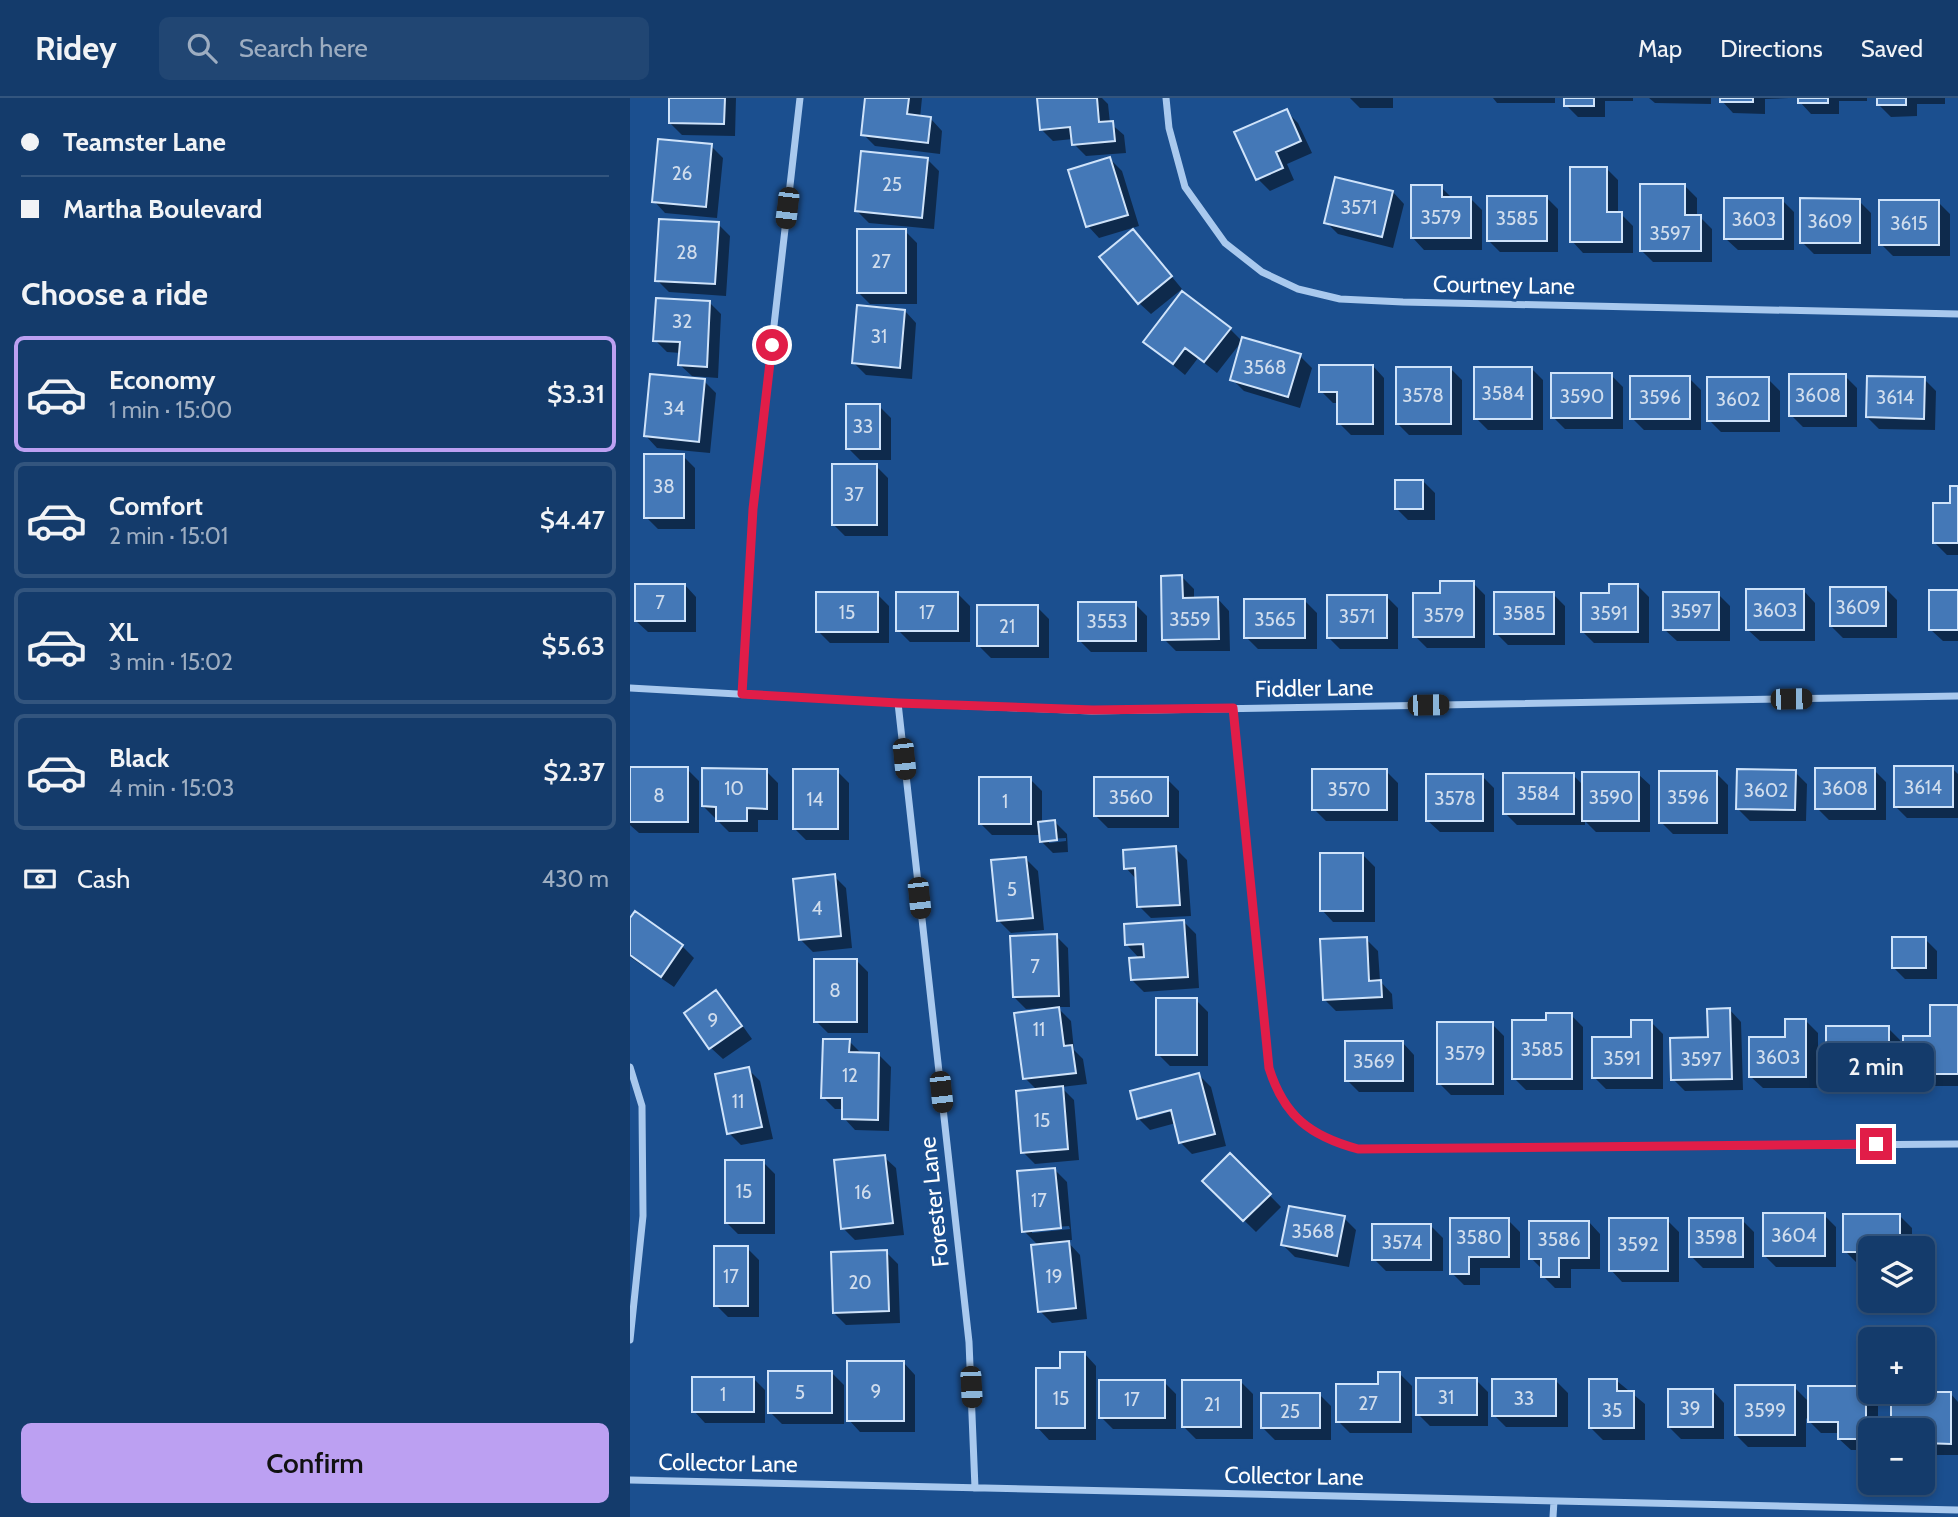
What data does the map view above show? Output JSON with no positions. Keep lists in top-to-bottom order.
{
  "streets": {
    "street": [
      "Courtney Lane",
      "Fiddler Lane",
      "Forester Lane",
      "Collector Lane"
    ]
  },
  "crossings": [
    ["Fiddler Lane", "Forester Lane"],
    ["Forester Lane", "Collector Lane"]
  ],
  "house_numbers": [
    "26",
    "25",
    "3571",
    "3579",
    "3585",
    "3603",
    "3609",
    "3615",
    "3597",
    "28",
    "27",
    "32",
    "31",
    "3568",
    "3584",
    "3578",
    "3608",
    "3590",
    "3596",
    "3614",
    "3602",
    "34",
    "33",
    "38",
    "37",
    "7",
    "3609",
    "3603",
    "3597",
    "15",
    "17",
    "3585",
    "3591",
    "3579",
    "3571",
    "3559",
    "3565",
    "3553",
    "21",
    "3614",
    "10",
    "3608",
    "3570",
    "3602",
    "3584",
    "8",
    "3560",
    "3590",
    "3596",
    "3578",
    "14",
    "1",
    "5",
    "4",
    "7",
    "8",
    "9",
    "11",
    "3585",
    "3579",
    "3603",
    "3591",
    "3597",
    "3569",
    "12",
    "11",
    "15",
    "15",
    "16",
    "17",
    "3568",
    "3604",
    "3580",
    "3598",
    "3586",
    "3574",
    "3592",
    "17",
    "19",
    "20",
    "9",
    "5",
    "1",
    "31",
    "15",
    "33",
    "17",
    "27",
    "21",
    "39",
    "35",
    "3599",
    "25"
  ],
  "page": {
    "header": "Ridey",
    "search": "Search here",
    "nav": ["Map", "Directions", "Saved"],
    "banner": ["Teamster Lane", "Martha Boulevard"],
    "heading": "Choose a ride",
    "list": [
      {
        "name": "Economy",
        "note": "1 min · 15:00",
        "value": "$3.31"
      },
      {
        "name": "Comfort",
        "note": "2 min · 15:01",
        "value": "$4.47"
      },
      {
        "name": "XL",
        "note": "3 min · 15:02",
        "value": "$5.63"
      },
      {
        "name": "Black",
        "note": "4 min · 15:03",
        "value": "$2.37"
      }
    ],
    "pay": ["Cash", "430 m"],
    "bubble": "2 min",
    "map_buttons": ["+", "−"],
    "buttons": "Confirm"
  }
}
